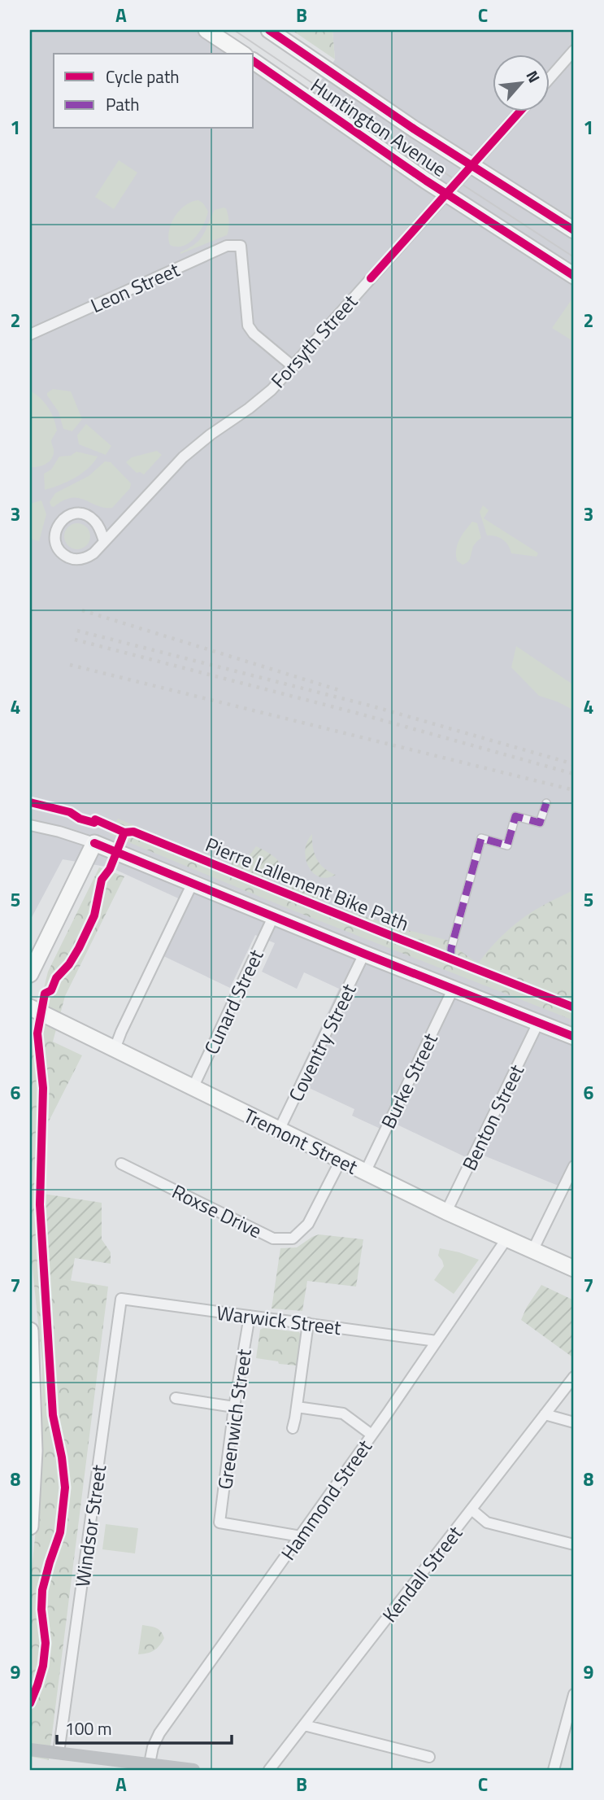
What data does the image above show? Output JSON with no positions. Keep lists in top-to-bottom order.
{
  "streets": {
    "main road": ["Huntington Avenue", "Tremont Street"],
    "street": [
      "Leon Street",
      "Forsyth Street",
      "Cunard Street",
      "Coventry Street",
      "Burke Street",
      "Benton Street",
      "Roxse Drive",
      "Warwick Street",
      "Greenwich Street",
      "Hammond Street",
      "Windsor Street",
      "Kendall Street"
    ],
    "cycle path": ["Pierre Lallement Bike Path"]
  },
  "crossings": [
    ["Huntington Avenue", "Forsyth Street"],
    ["Leon Street", "Forsyth Street"],
    ["Cunard Street", "Tremont Street"],
    ["Coventry Street", "Tremont Street"],
    ["Burke Street", "Tremont Street"],
    ["Benton Street", "Tremont Street"],
    ["Tremont Street", "Roxse Drive"],
    ["Tremont Street", "Hammond Street"],
    ["Warwick Street", "Greenwich Street"],
    ["Warwick Street", "Hammond Street"],
    ["Warwick Street", "Windsor Street"],
    ["Greenwich Street", "Hammond Street"]
  ],
  "legend": ["Cycle path", "Path"],
  "scale_bar": "100 m",
  "north": "top right",
  "grid": {
    "columns": ["A", "B", "C"],
    "rows": [
      "1",
      "2",
      "3",
      "4",
      "5",
      "6",
      "7",
      "8",
      "9"
    ]
  }
}
